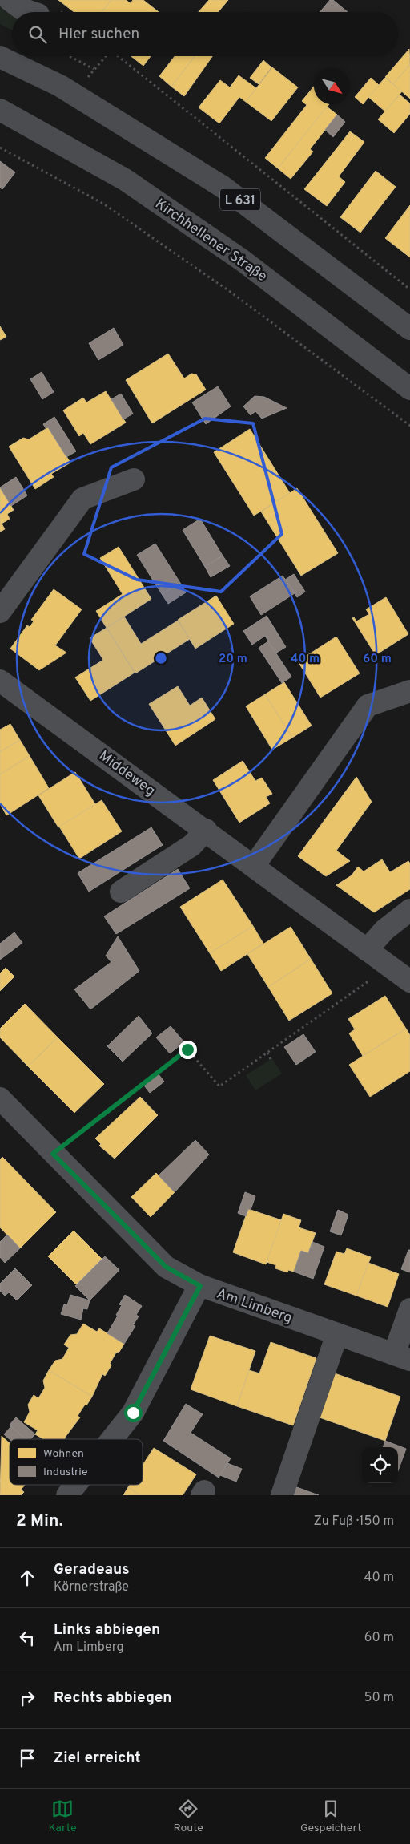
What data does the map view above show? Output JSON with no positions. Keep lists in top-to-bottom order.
{
  "streets": {
    "main road": ["L 631", "Kirchhellener Straße"],
    "street": ["Middeweg", "Am Limberg"]
  },
  "legend": ["Wohnen", "Industrie"],
  "north": "bottom right",
  "page": {
    "search": "Hier suchen",
    "heading": ["2 Min.", "Zu Fuß · 150 m"],
    "list": [
      ["Geradeaus", "Körnerstraße", "40 m"],
      ["Links abbiegen", "Am Limberg", "60 m"],
      ["Rechts abbiegen", "50 m"],
      "Ziel erreicht"
    ],
    "nav": ["Karte", "Route", "Gespeichert"]
  },
  "rings": ["20 m", "40 m", "60 m"]
}
